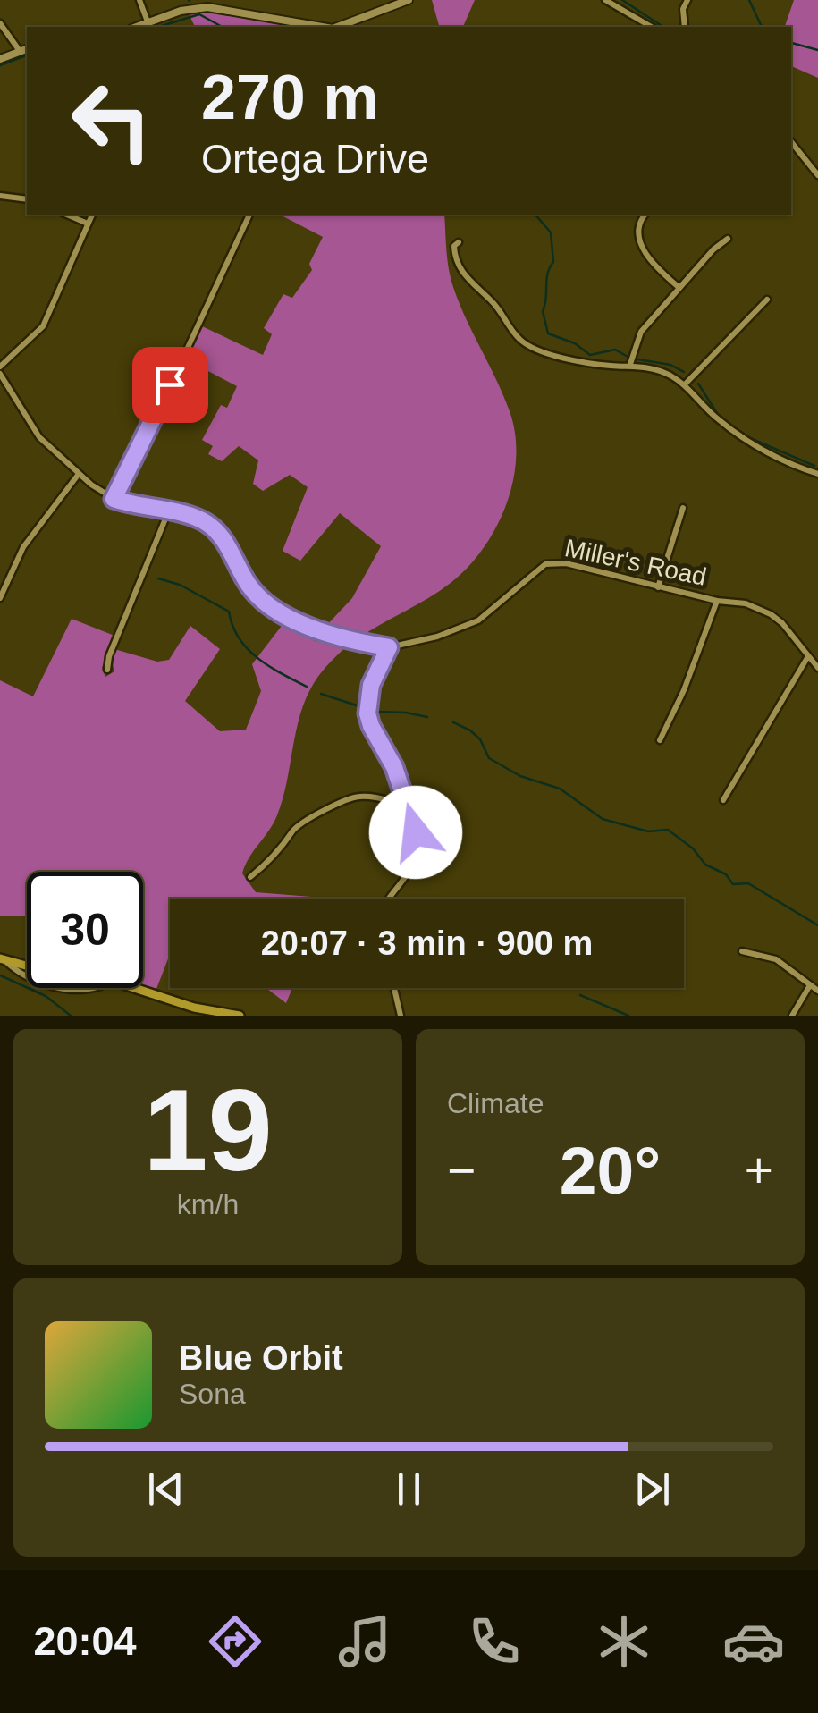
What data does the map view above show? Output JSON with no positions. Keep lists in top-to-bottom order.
{
  "streets": {
    "street": ["Miller's Road"]
  },
  "page": {
    "turn": ["270 m", "Ortega Drive"],
    "limit": "30",
    "trip": "20:07 · 3 min · 900 m",
    "tile": [
      ["19", "km/h"],
      "Climate"
    ],
    "heat": ["−", "20°", "+"],
    "song": ["Blue Orbit", "Sona"],
    "tabs": "20:04"
  }
}
